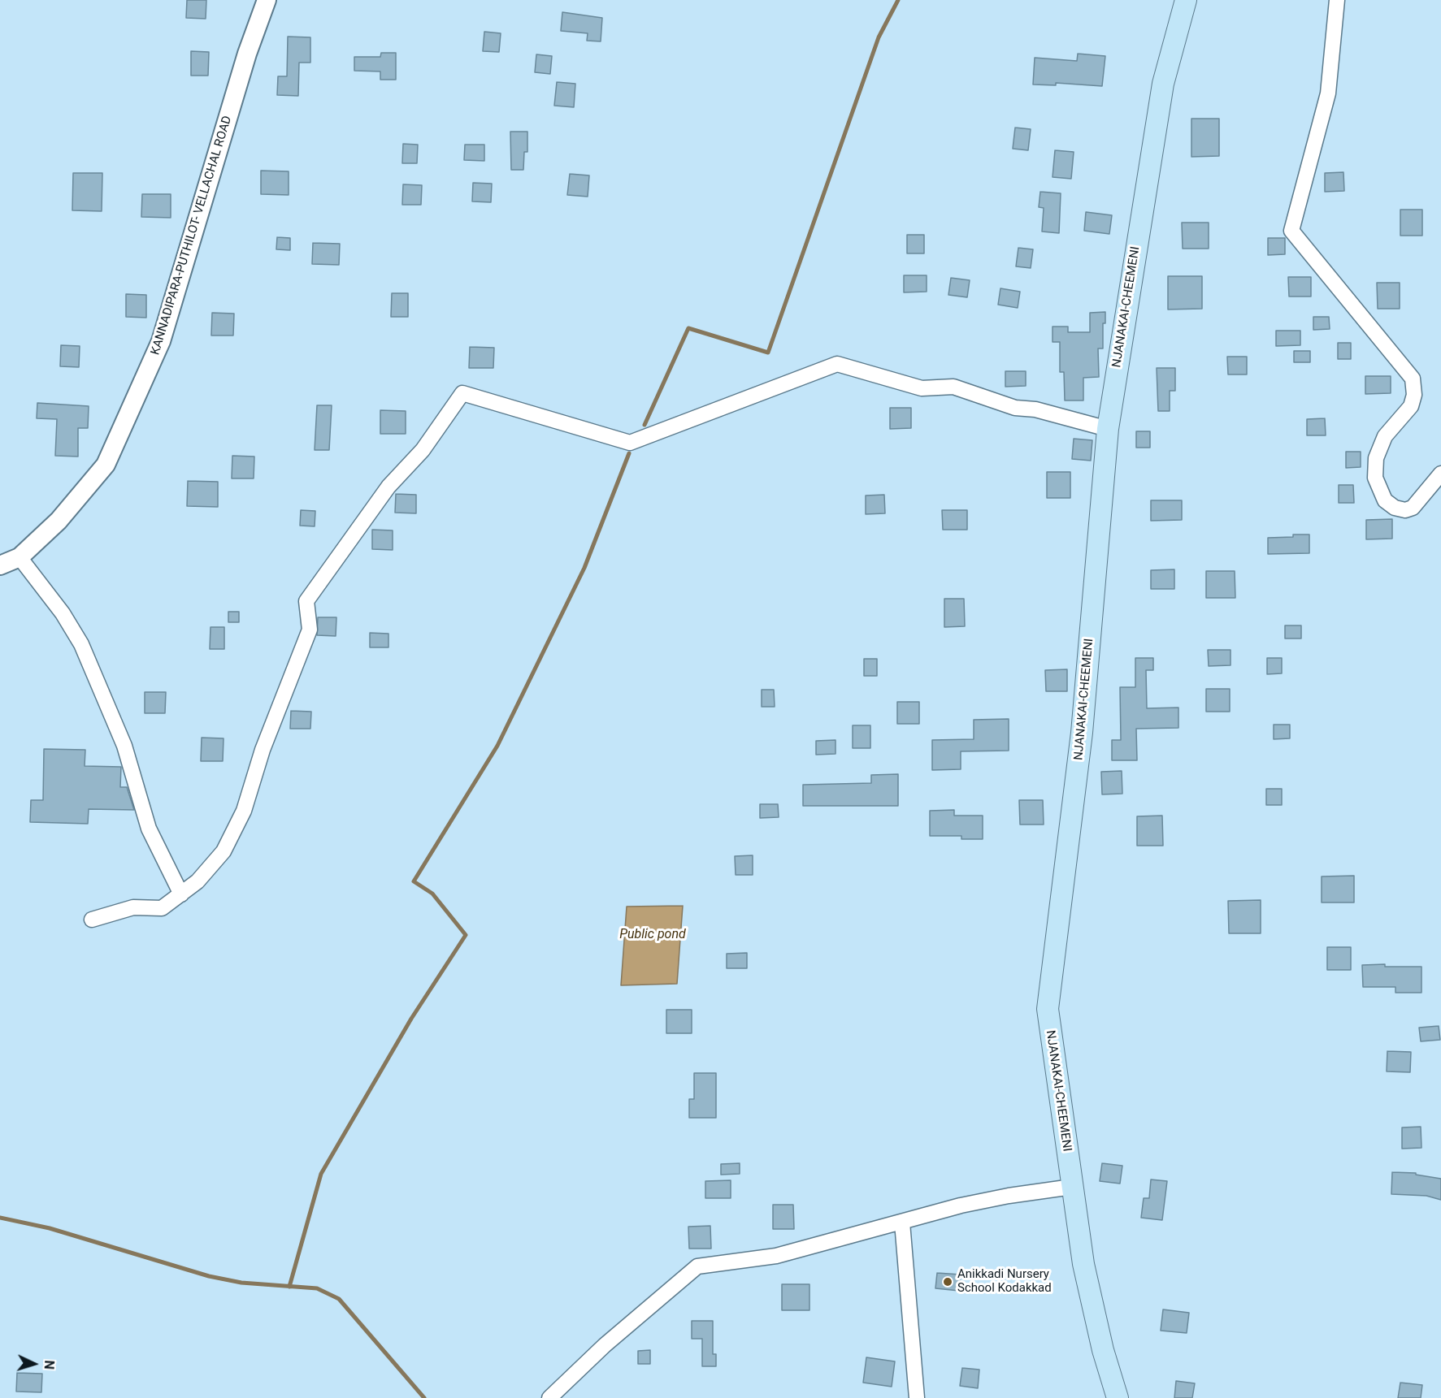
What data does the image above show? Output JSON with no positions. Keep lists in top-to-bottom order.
{
  "streets": {
    "main road": ["NJANAKAI-CHEEMENI"],
    "street": ["KANNADIPARA-PUTHILOT- VELLACHAL ROAD"]
  },
  "water": ["Public pond"],
  "places": ["Anikkadi Nursery School Kodakkad"],
  "north": "right"
}
